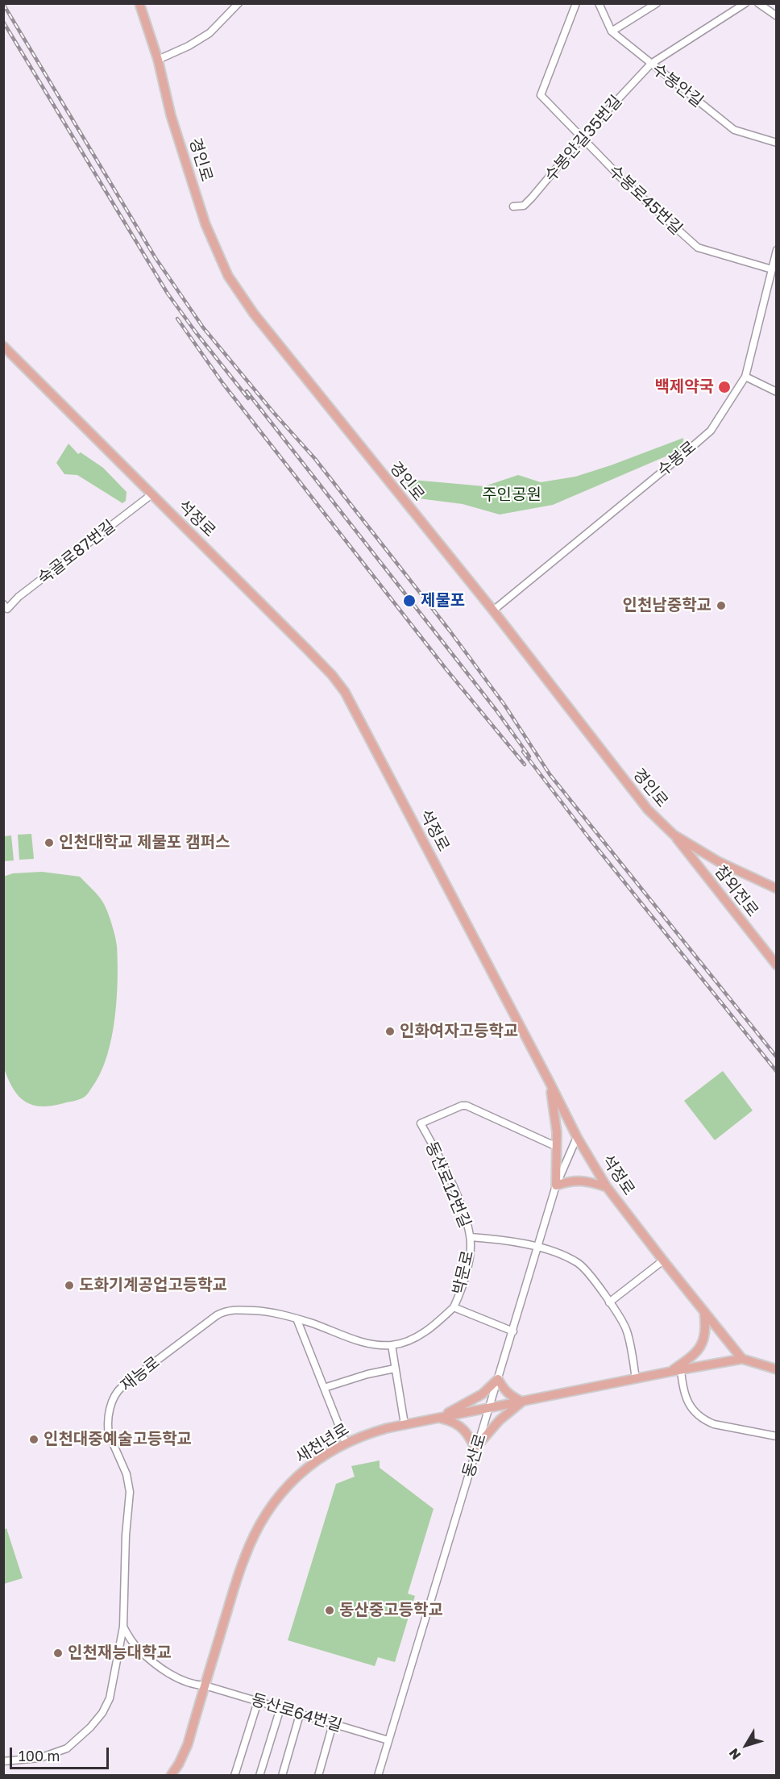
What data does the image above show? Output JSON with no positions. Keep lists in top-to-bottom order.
{
  "streets": {
    "main road": [
      "경인로",
      "석정로",
      "참외전로",
      "새천년로"
    ],
    "street": [
      "수봉안길",
      "수봉안길35번길",
      "수봉로45번길",
      "수봉로",
      "숙골로87번길",
      "동산로12번길",
      "박문로",
      "재능로",
      "동산로",
      "동산로64번길"
    ]
  },
  "crossings": [
    ["수봉안길", "수봉안길35번길"],
    ["수봉안길35번길", "수봉로45번길"],
    ["경인로", "수봉로"],
    ["경인로", "참외전로"],
    ["수봉로45번길", "수봉로"],
    ["석정로", "숙골로87번길"],
    ["석정로", "새천년로"],
    ["석정로", "동산로"],
    ["동산로12번길", "박문로"],
    ["동산로12번길", "새천년로"],
    ["동산로12번길", "동산로"],
    ["박문로", "재능로"],
    ["재능로", "동산로64번길"],
    ["새천년로", "동산로"],
    ["새천년로", "동산로64번길"],
    ["동산로", "동산로64번길"]
  ],
  "parks": ["주인공원"],
  "places": [
    "백제약국",
    "제물포",
    "인천남중학교",
    "인천대학교 제물포 캠퍼스",
    "인화여자고등학교",
    "도화기계공업고등학교",
    "인천대중예술고등학교",
    "동산중고등학교",
    "인천재능대학교"
  ],
  "scale_bar": "100 m",
  "north": "bottom left"
}
